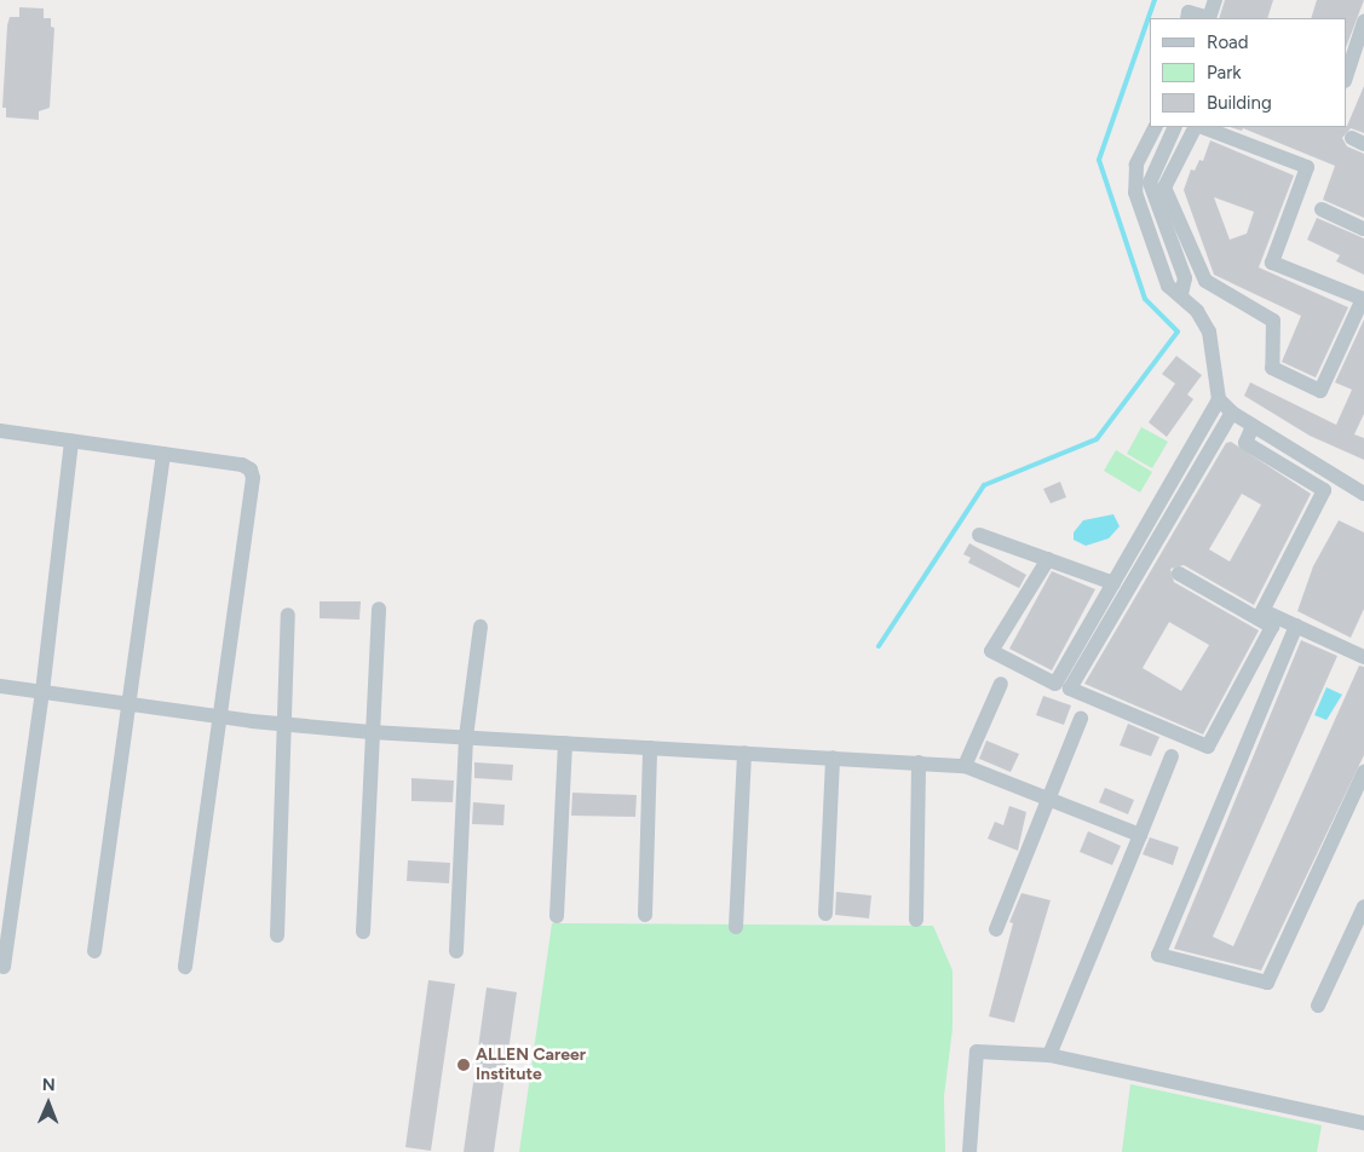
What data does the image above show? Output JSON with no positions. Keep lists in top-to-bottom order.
{
  "places": ["ALLEN Career Institute"],
  "legend": ["Road", "Park", "Building"],
  "north": "top"
}
